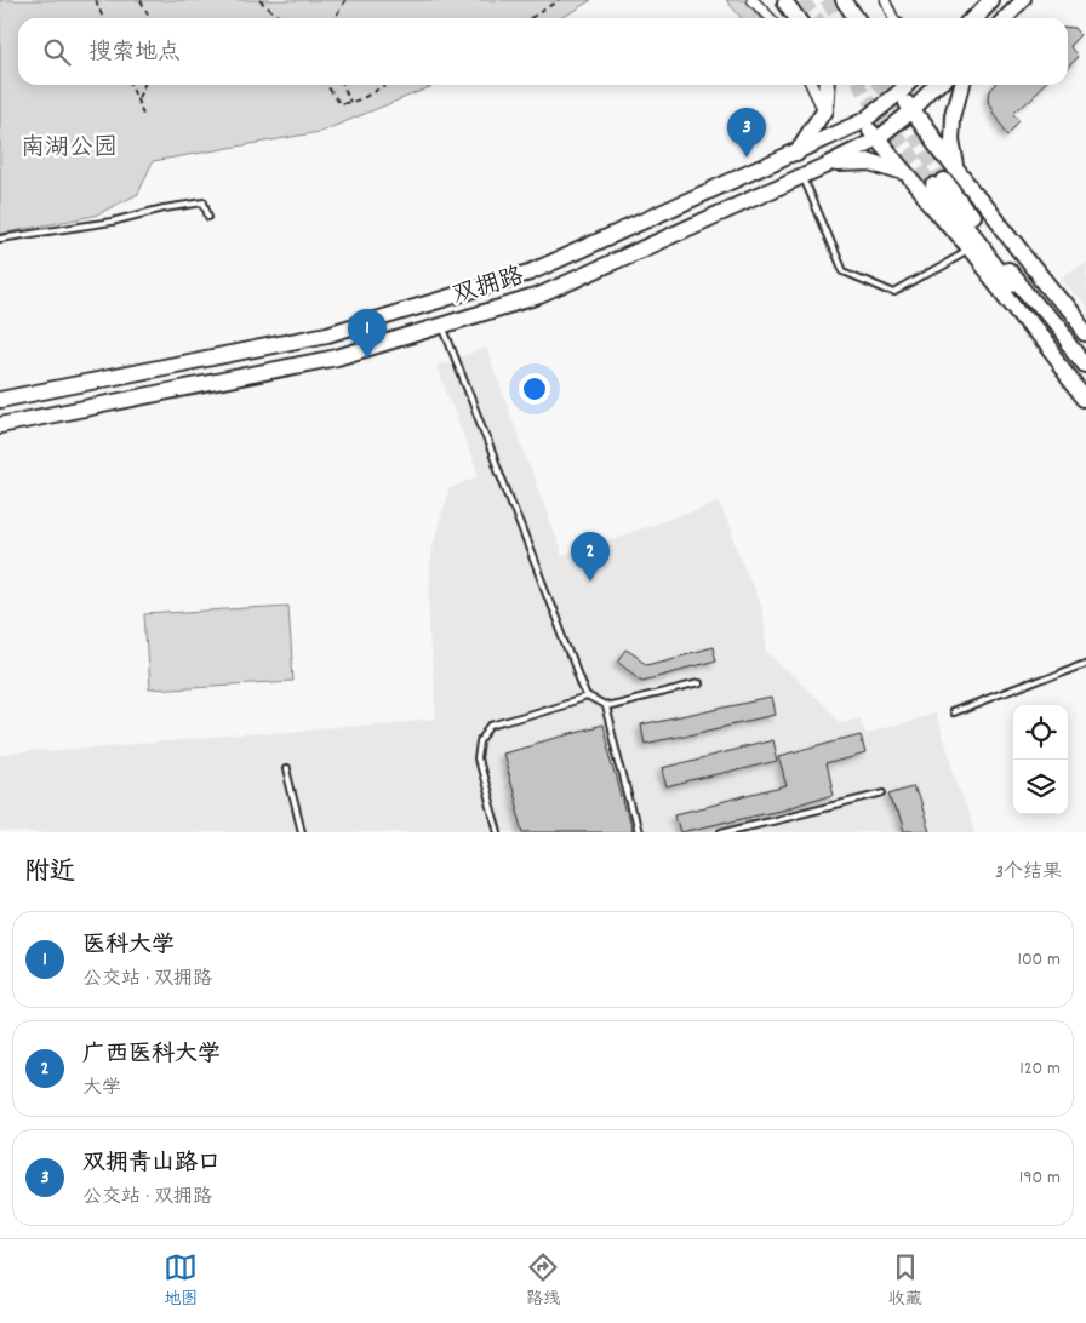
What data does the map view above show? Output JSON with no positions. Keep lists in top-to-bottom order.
{
  "streets": {
    "main road": ["双拥路"]
  },
  "parks": ["南湖公园"],
  "page": {
    "search": "搜索地点",
    "pins": ["3", "1", "2"],
    "heading": ["附近", "3个结果"],
    "list": [
      {
        "mark": "1",
        "name": "医科大学",
        "note": "公交站 · 双拥路",
        "value": "100 m"
      },
      {
        "mark": "2",
        "name": "广西医科大学",
        "note": "大学",
        "value": "120 m"
      },
      {
        "mark": "3",
        "name": "双拥青山路口",
        "note": "公交站 · 双拥路",
        "value": "190 m"
      }
    ],
    "nav": ["地图", "路线", "收藏"]
  }
}
